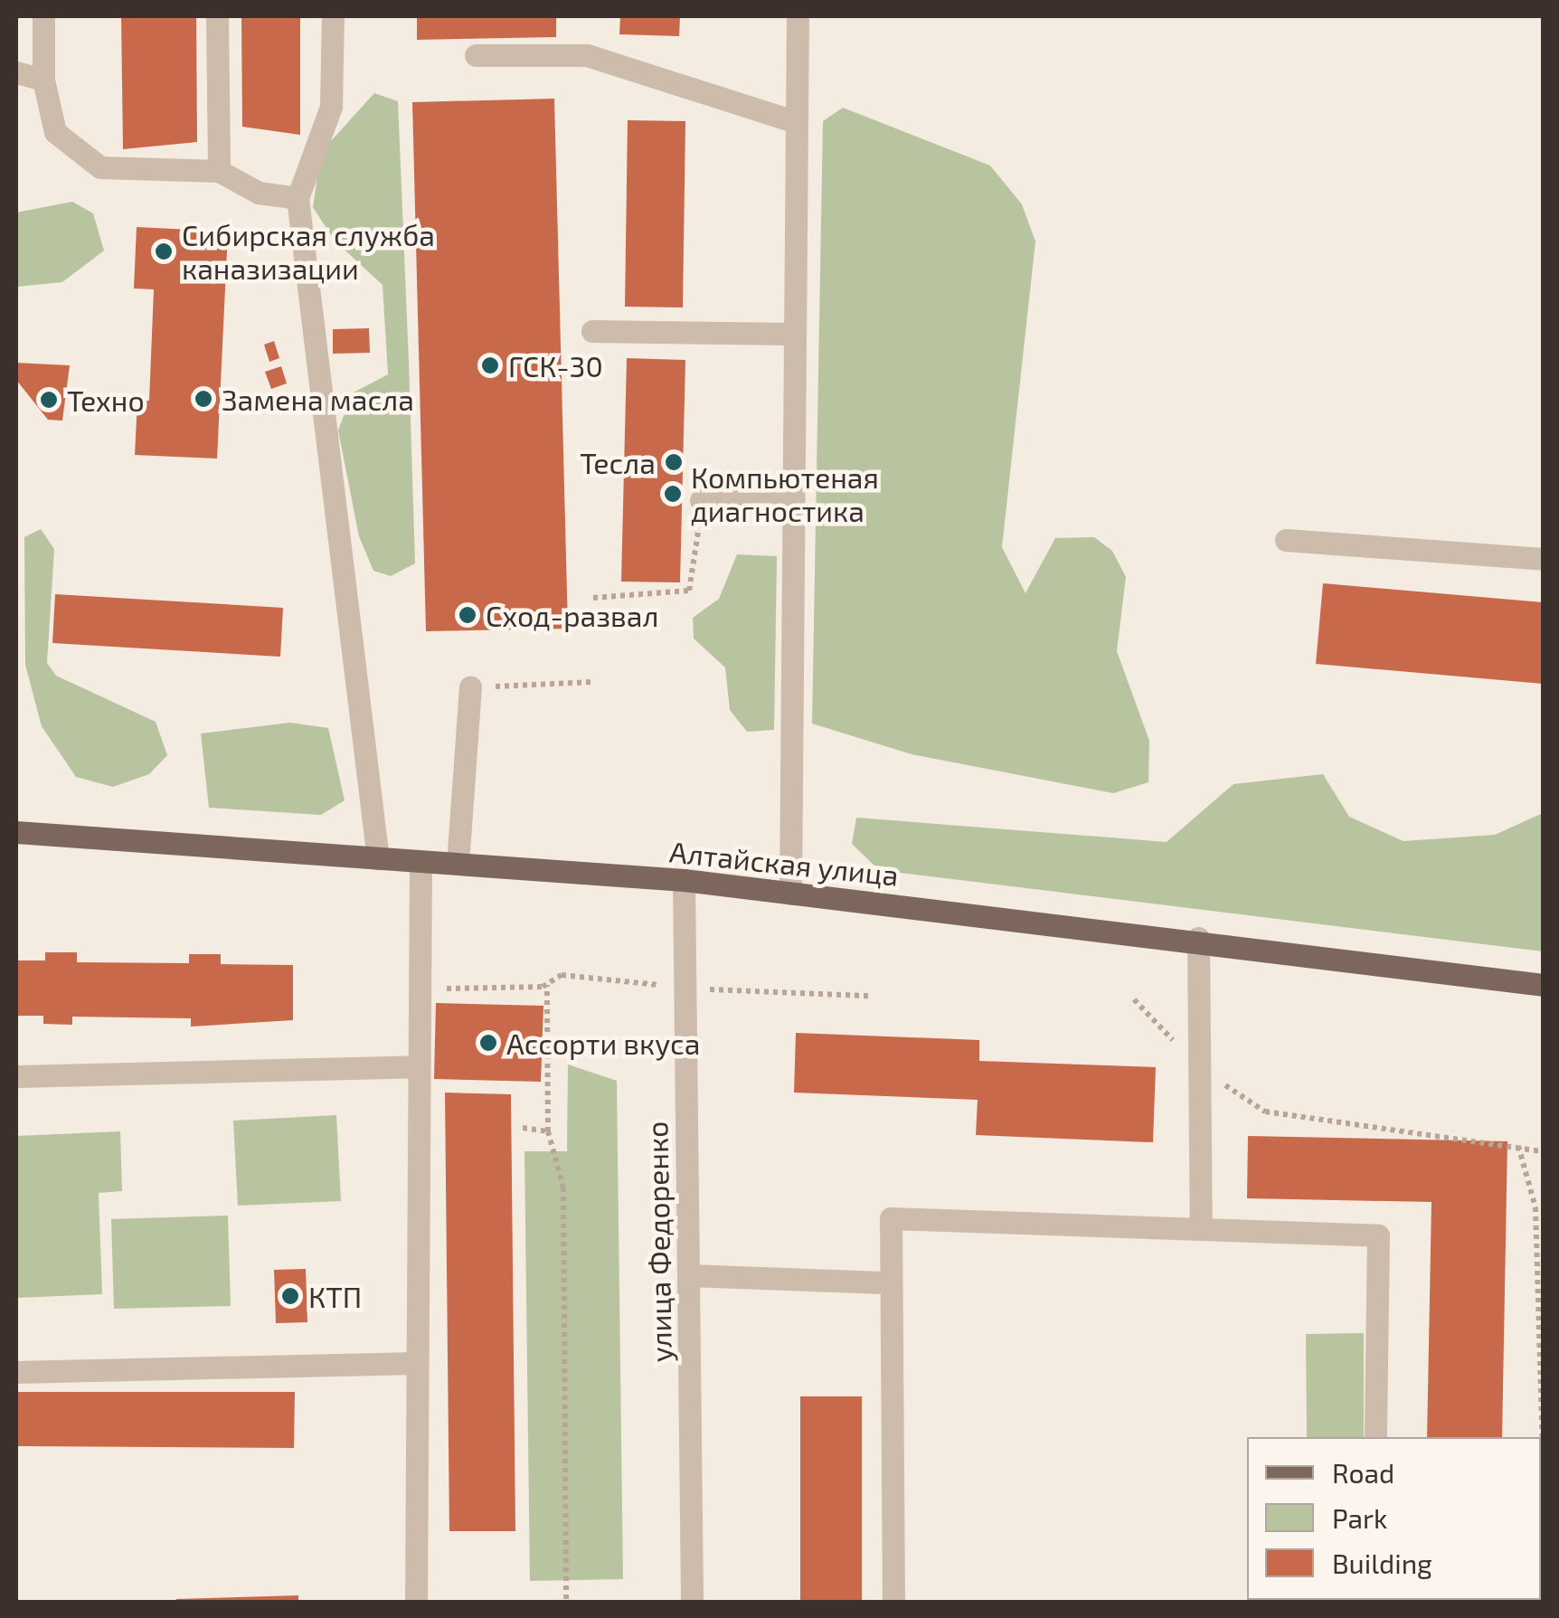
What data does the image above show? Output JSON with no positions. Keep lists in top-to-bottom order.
{
  "streets": {
    "main road": ["Алтайская улица"],
    "street": ["улица Федоренко"]
  },
  "crossings": [
    ["Алтайская улица", "улица Федоренко"]
  ],
  "places": [
    "Сибирская служба каназизации",
    "ГСК-30",
    "Замена масла",
    "Техно",
    "Тесла",
    "Компьютеная диагностика",
    "Сход-развал",
    "Ассорти вкуса",
    "КТП"
  ],
  "legend": ["Road", "Park", "Building"]
}
